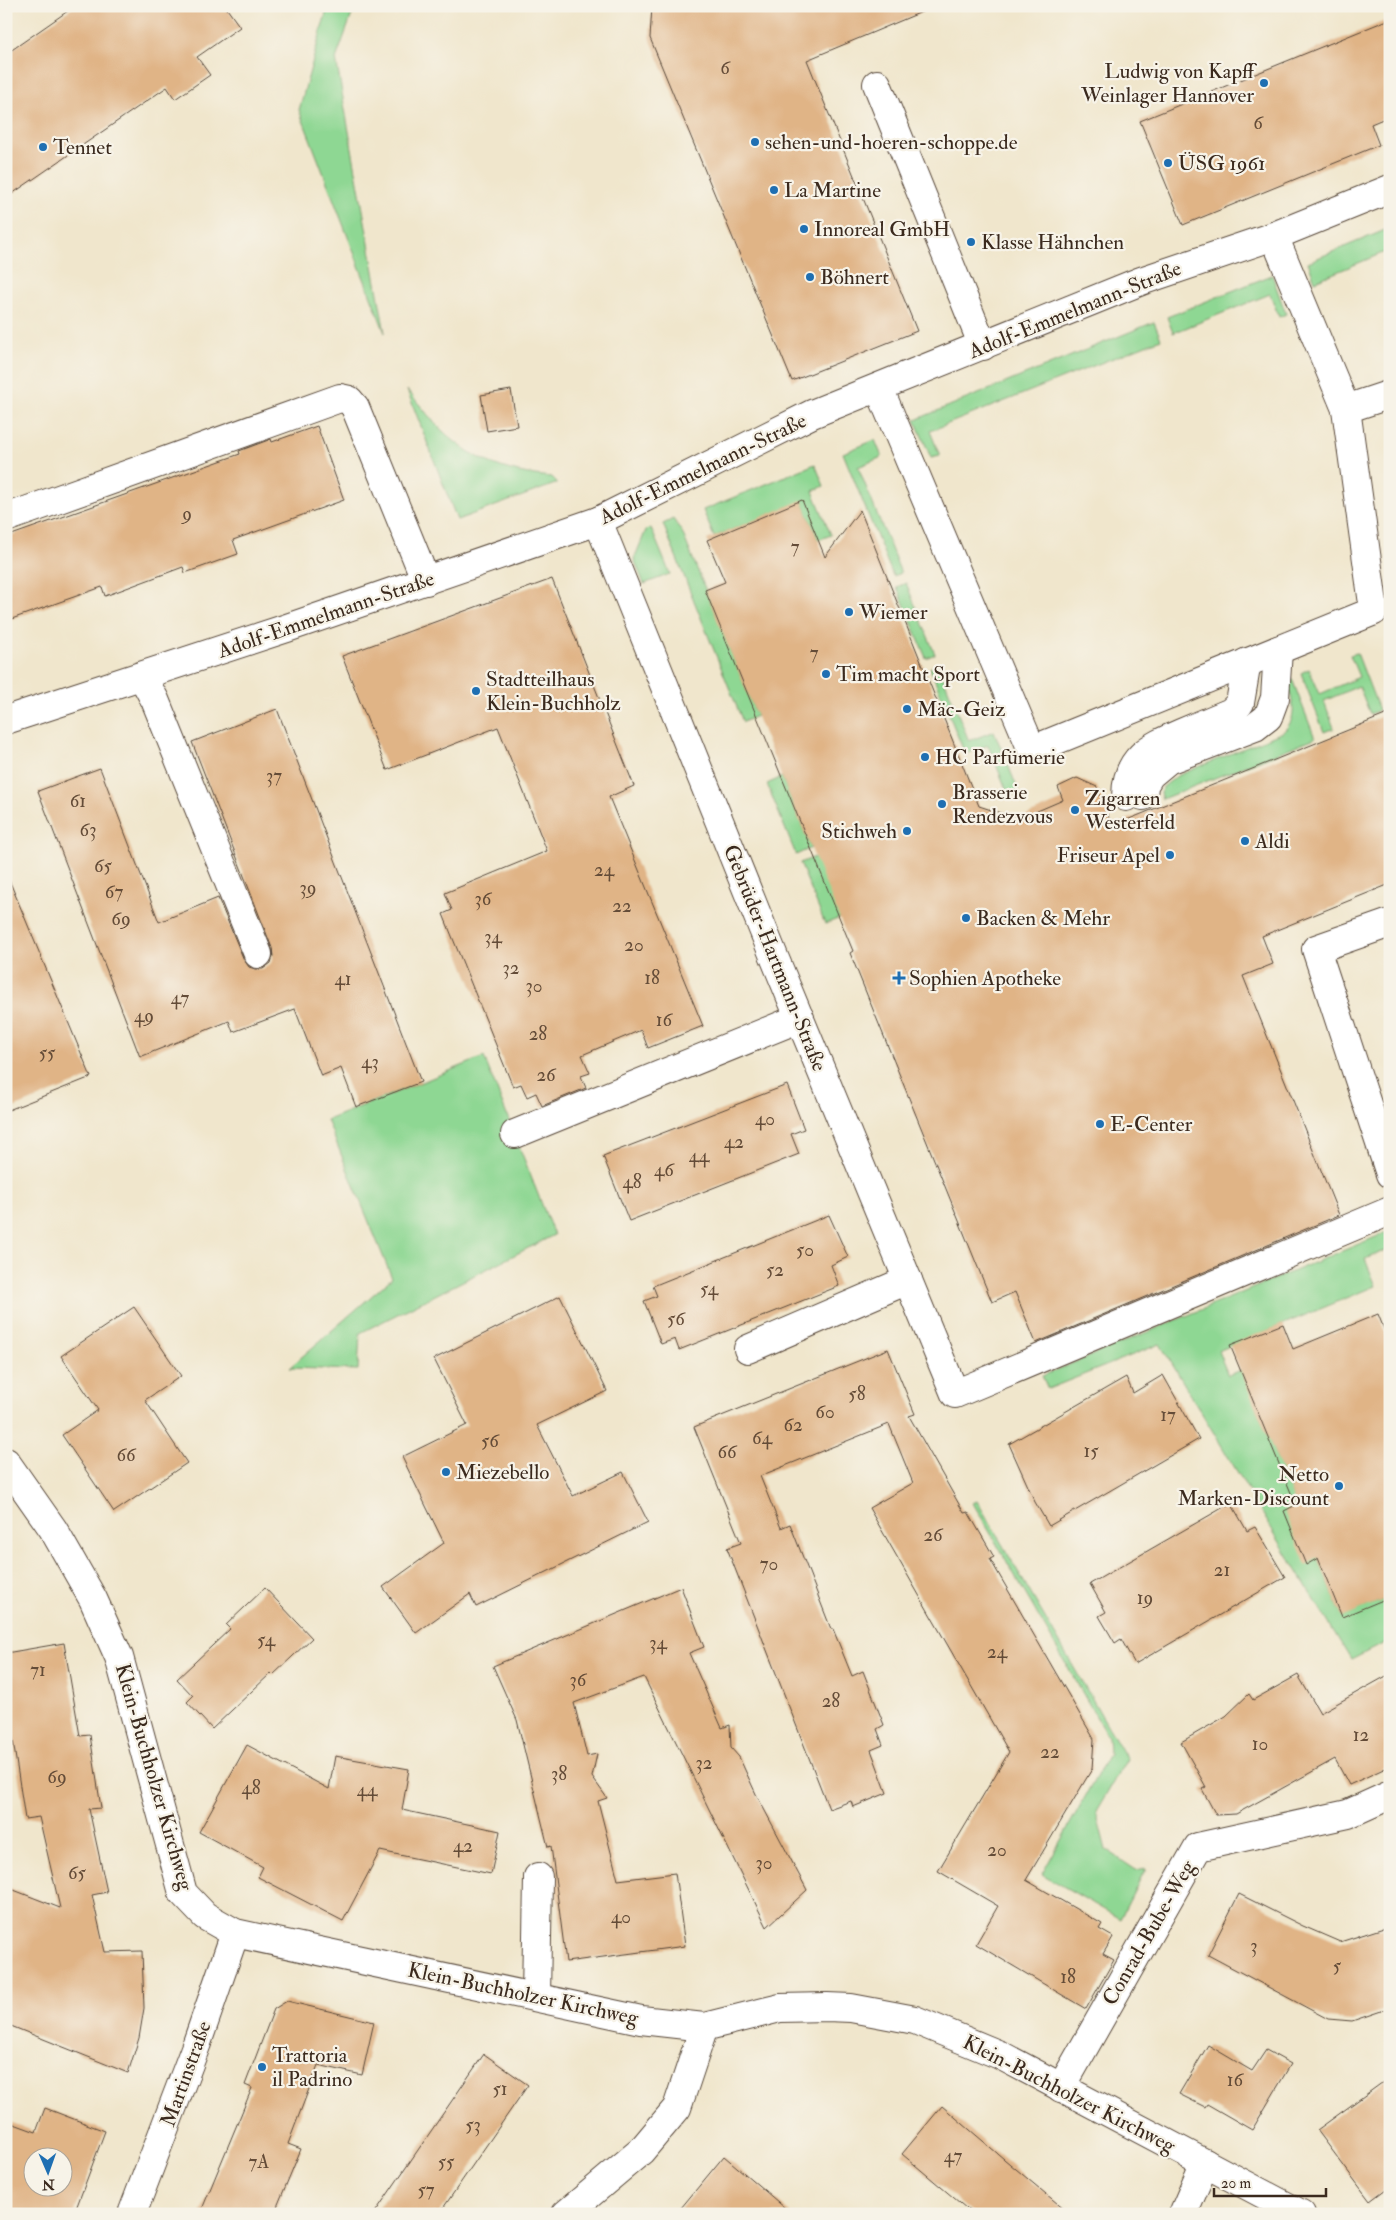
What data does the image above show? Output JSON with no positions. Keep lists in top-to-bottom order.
{
  "streets": {
    "street": [
      "Adolf-Emmelmann-Straße",
      "Gebrüder-Hartmann-Straße",
      "Klein-Buchholzer Kirchweg",
      "Conrad-Bube-Weg",
      "Martinstraße"
    ]
  },
  "crossings": [
    ["Adolf-Emmelmann-Straße", "Gebrüder-Hartmann-Straße"],
    ["Klein-Buchholzer Kirchweg", "Conrad-Bube-Weg"],
    ["Klein-Buchholzer Kirchweg", "Martinstraße"]
  ],
  "places": {
    "other": [
      "Ludwig von Kapff Weinlager Hannover",
      "sehen-und-hoeren-schoppe.de",
      "Tennet",
      "ÜSG 1961",
      "La Martine",
      "Innoreal GmbH",
      "Klasse Hähnchen",
      "Böhnert",
      "Wiemer",
      "Tim macht Sport",
      "Stadtteilhaus Klein-Buchholz",
      "Mäc-Geiz",
      "HC Parfümerie",
      "Brasserie Rendezvous",
      "Zigarren Westerfeld",
      "Stichweh",
      "Aldi",
      "Friseur Apel",
      "Backen & Mehr",
      "E-Center",
      "Miezebello",
      "Netto Marken-Discount",
      "Trattoria il Padrino"
    ],
    "health": ["Sophien Apotheke"]
  },
  "house_numbers": [
    "6",
    "6",
    "9",
    "7",
    "7",
    "37",
    "61",
    "63",
    "65",
    "24",
    "39",
    "67",
    "36",
    "22",
    "69",
    "34",
    "20",
    "32",
    "18",
    "41",
    "30",
    "47",
    "49",
    "16",
    "28",
    "55",
    "43",
    "26",
    "40",
    "42",
    "44",
    "46",
    "48",
    "50",
    "52",
    "54",
    "56",
    "58",
    "60",
    "17",
    "62",
    "64",
    "56",
    "15",
    "66",
    "66",
    "26",
    "70",
    "21",
    "19",
    "54",
    "34",
    "24",
    "71",
    "36",
    "28",
    "12",
    "10",
    "22",
    "32",
    "38",
    "69",
    "48",
    "44",
    "42",
    "20",
    "30",
    "65",
    "40",
    "3",
    "5",
    "18",
    "16",
    "51",
    "53",
    "47",
    "7A",
    "55",
    "57"
  ],
  "scale_bar": "20 m",
  "north": "bottom"
}
